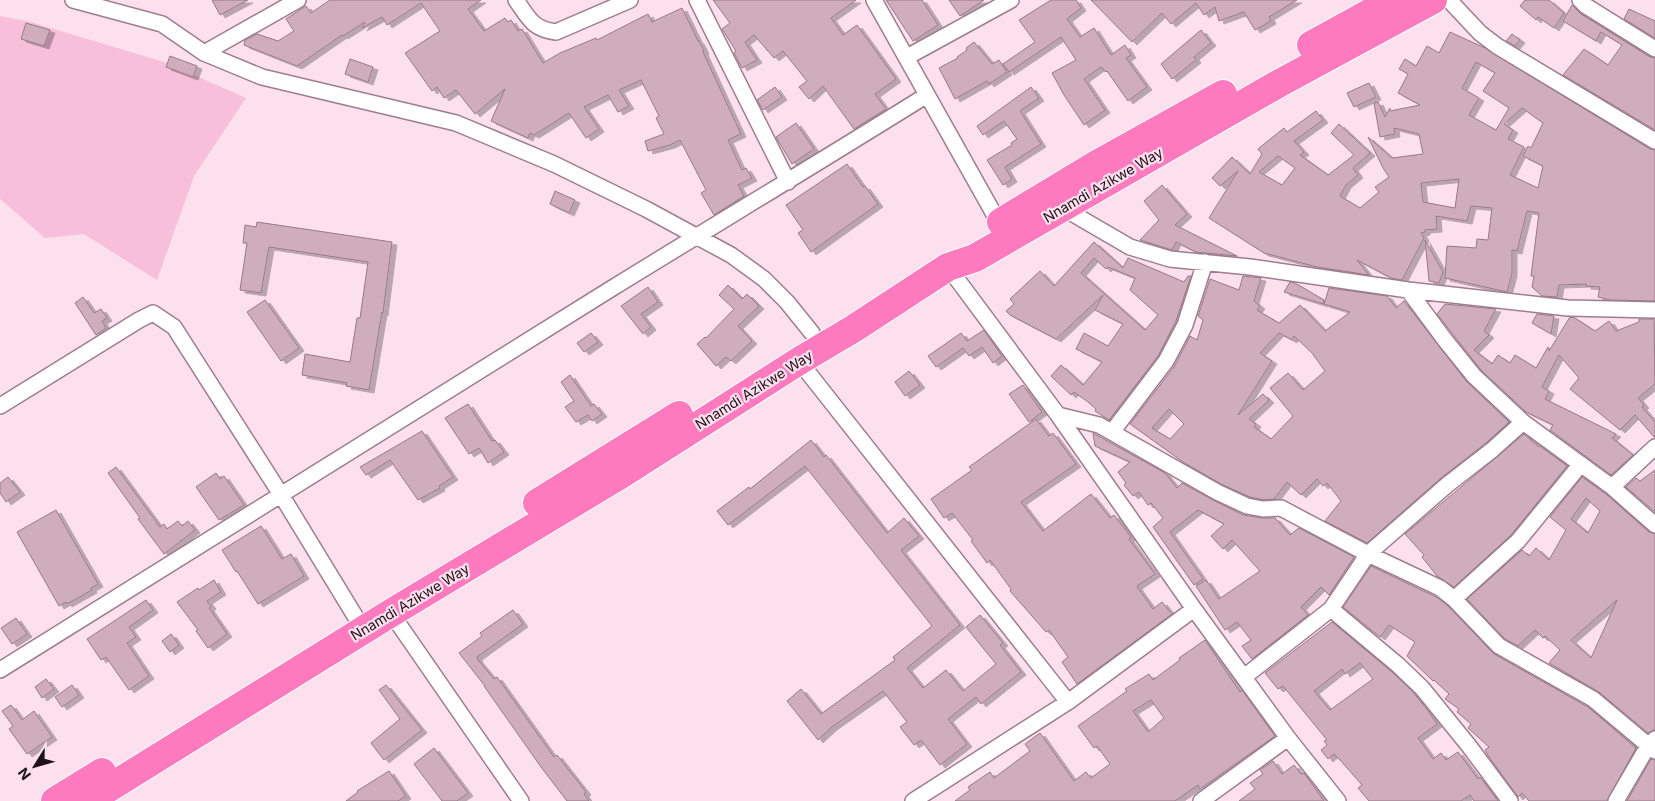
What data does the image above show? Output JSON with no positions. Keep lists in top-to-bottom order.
{
  "streets": {
    "highway": ["Nnamdi Azikwe Way"]
  },
  "north": "bottom left"
}
